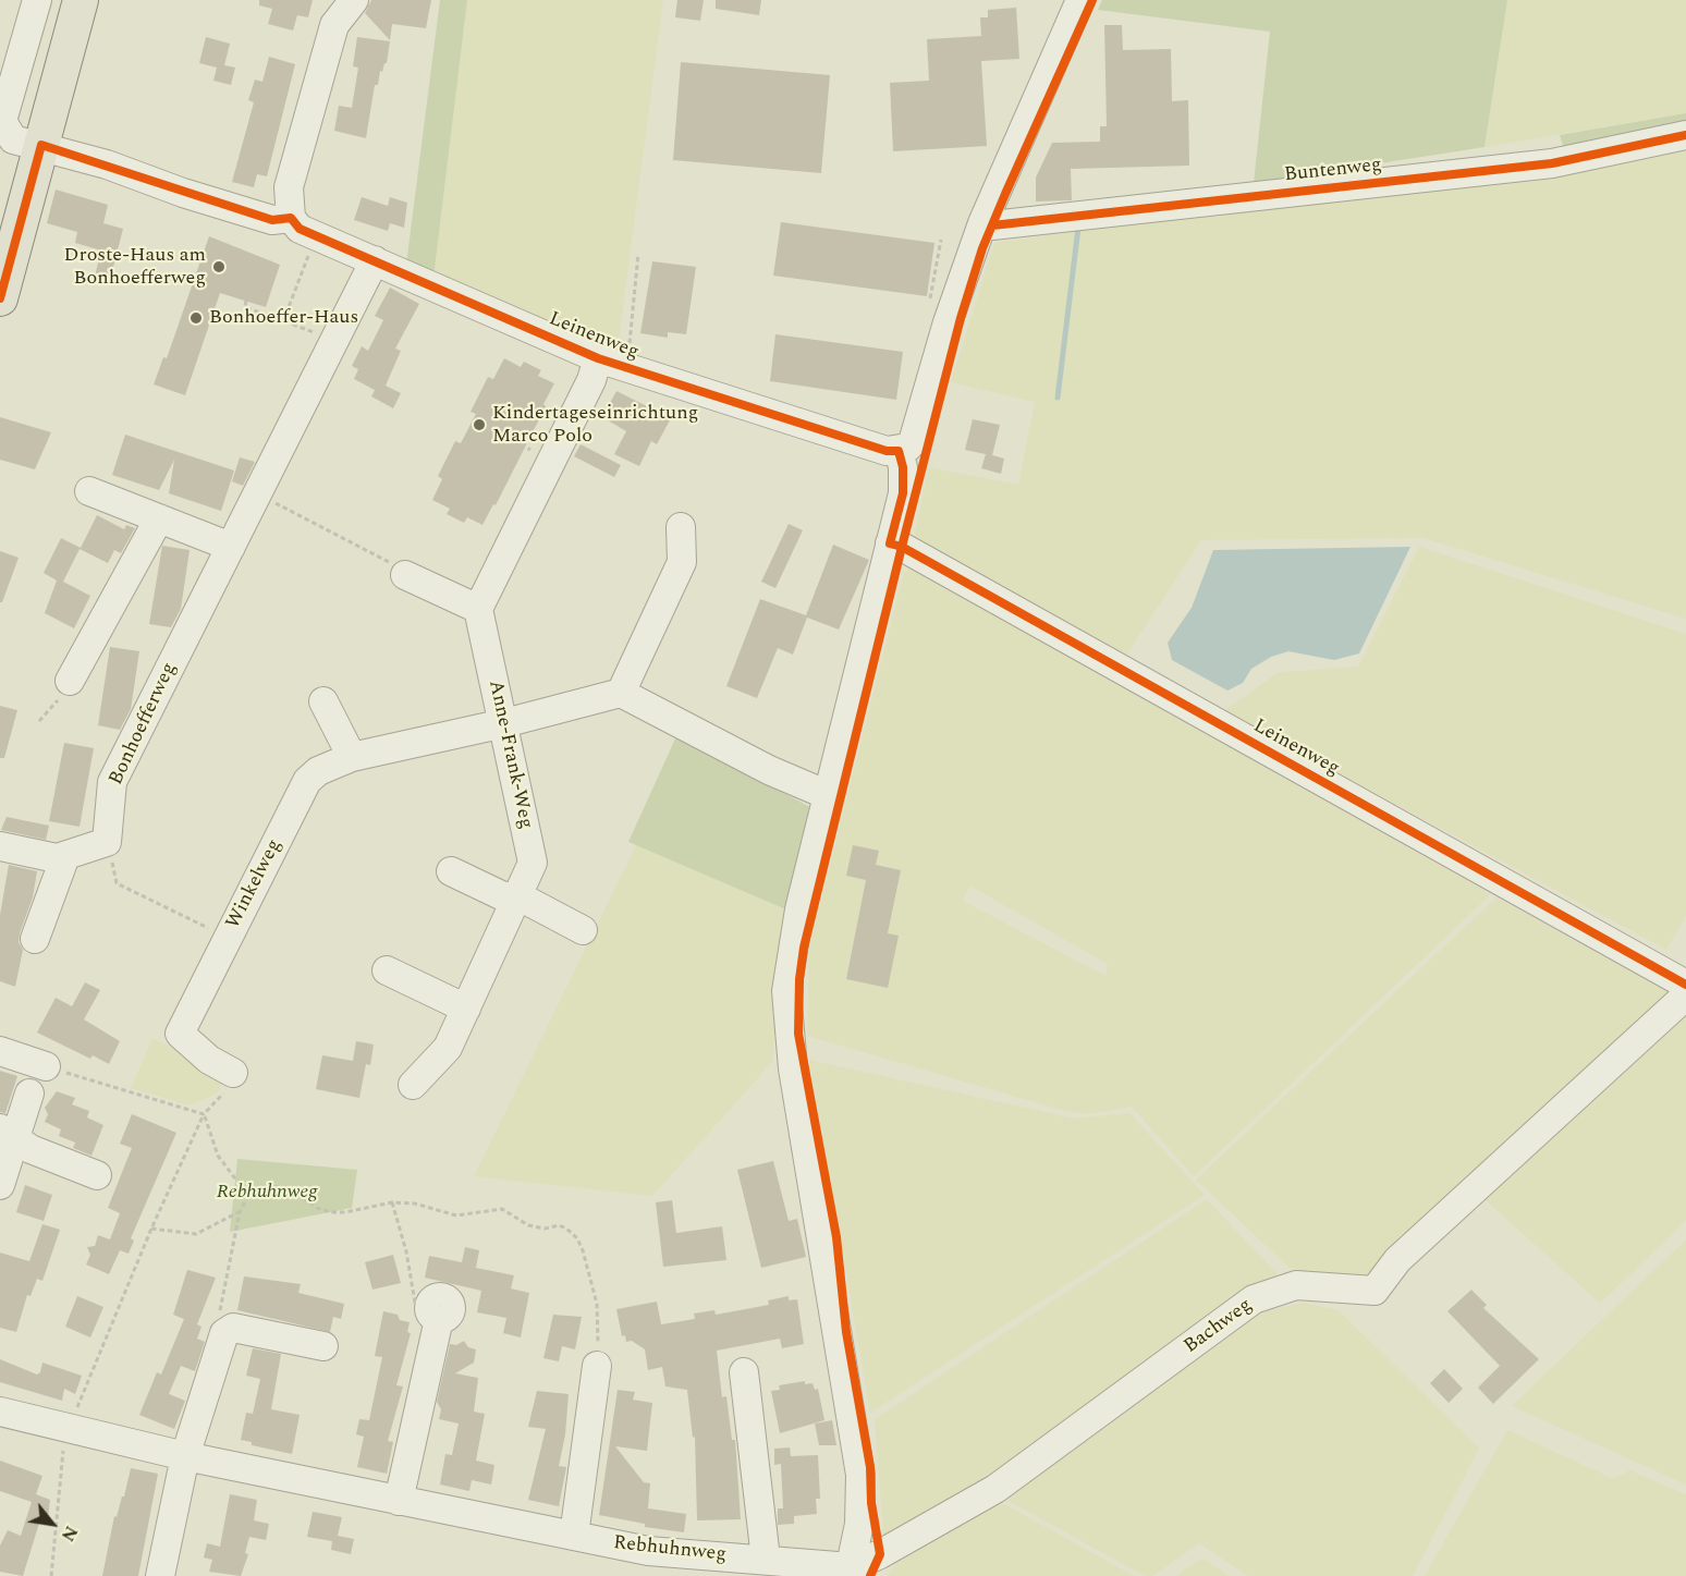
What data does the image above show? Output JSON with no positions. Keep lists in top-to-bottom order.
{
  "streets": {
    "street": [
      "Buntenweg",
      "Leinenweg",
      "Bonhoefferweg",
      "Anne-Frank-Weg",
      "Winkelweg",
      "Bachweg",
      "Rebhuhnweg"
    ]
  },
  "crossings": [
    ["Leinenweg", "Bonhoefferweg"],
    ["Anne-Frank-Weg", "Winkelweg"],
    ["Bachweg", "Rebhuhnweg"]
  ],
  "parks": ["Rebhuhnweg"],
  "places": ["Droste-Haus am Bonhoefferweg", "Bonhoeffer-Haus", "Kindertageseinrichtung Marco Polo"],
  "north": "bottom right"
}
